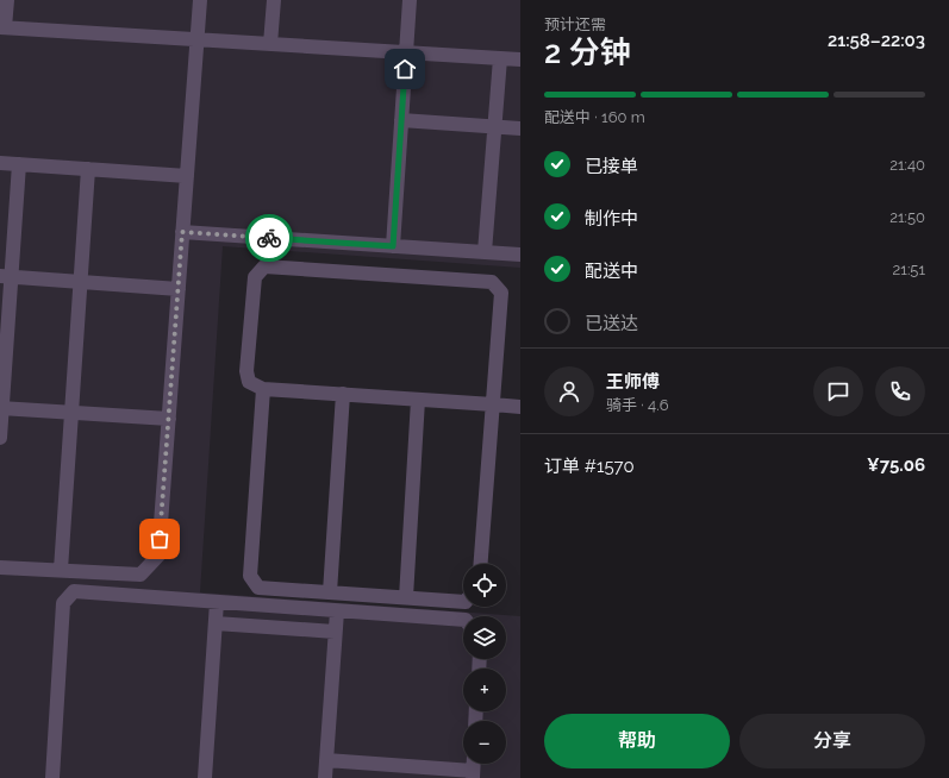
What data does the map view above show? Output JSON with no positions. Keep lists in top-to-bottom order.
{
  "page": {
    "heading": ["2 分钟", "预计还需", "21:58–22:03"],
    "panel": [
      "王师傅",
      "骑手 · 4.6",
      "订单 #1570",
      "¥75.06"
    ],
    "bar": "配送中 · 160 m",
    "list": [
      ["已接单", "21:40"],
      ["制作中", "21:50"],
      ["配送中", "21:51"],
      "已送达"
    ],
    "map_buttons": ["+", "−"],
    "buttons": ["帮助", "分享"]
  }
}
